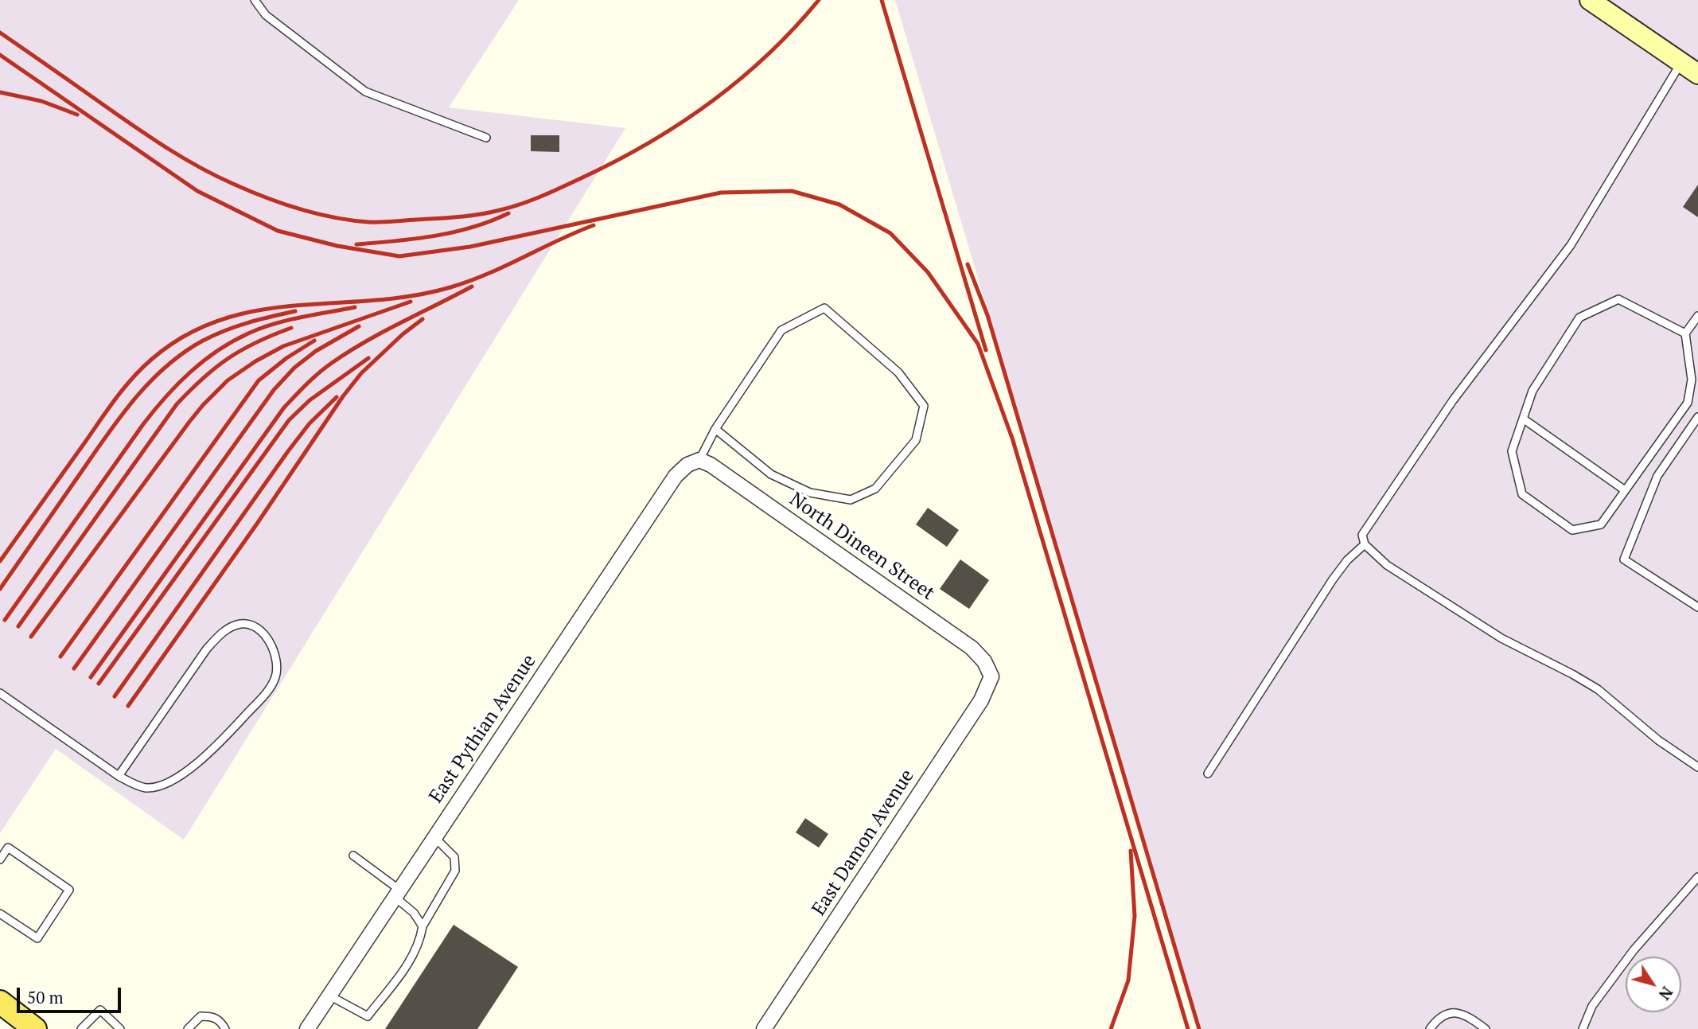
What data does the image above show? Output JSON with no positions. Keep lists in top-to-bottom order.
{
  "streets": {
    "street": ["North Dineen Street", "East Pythian Avenue", "East Damon Avenue"]
  },
  "crossings": [
    ["North Dineen Street", "East Pythian Avenue"],
    ["North Dineen Street", "East Damon Avenue"]
  ],
  "scale_bar": "50 m",
  "north": "bottom right"
}
